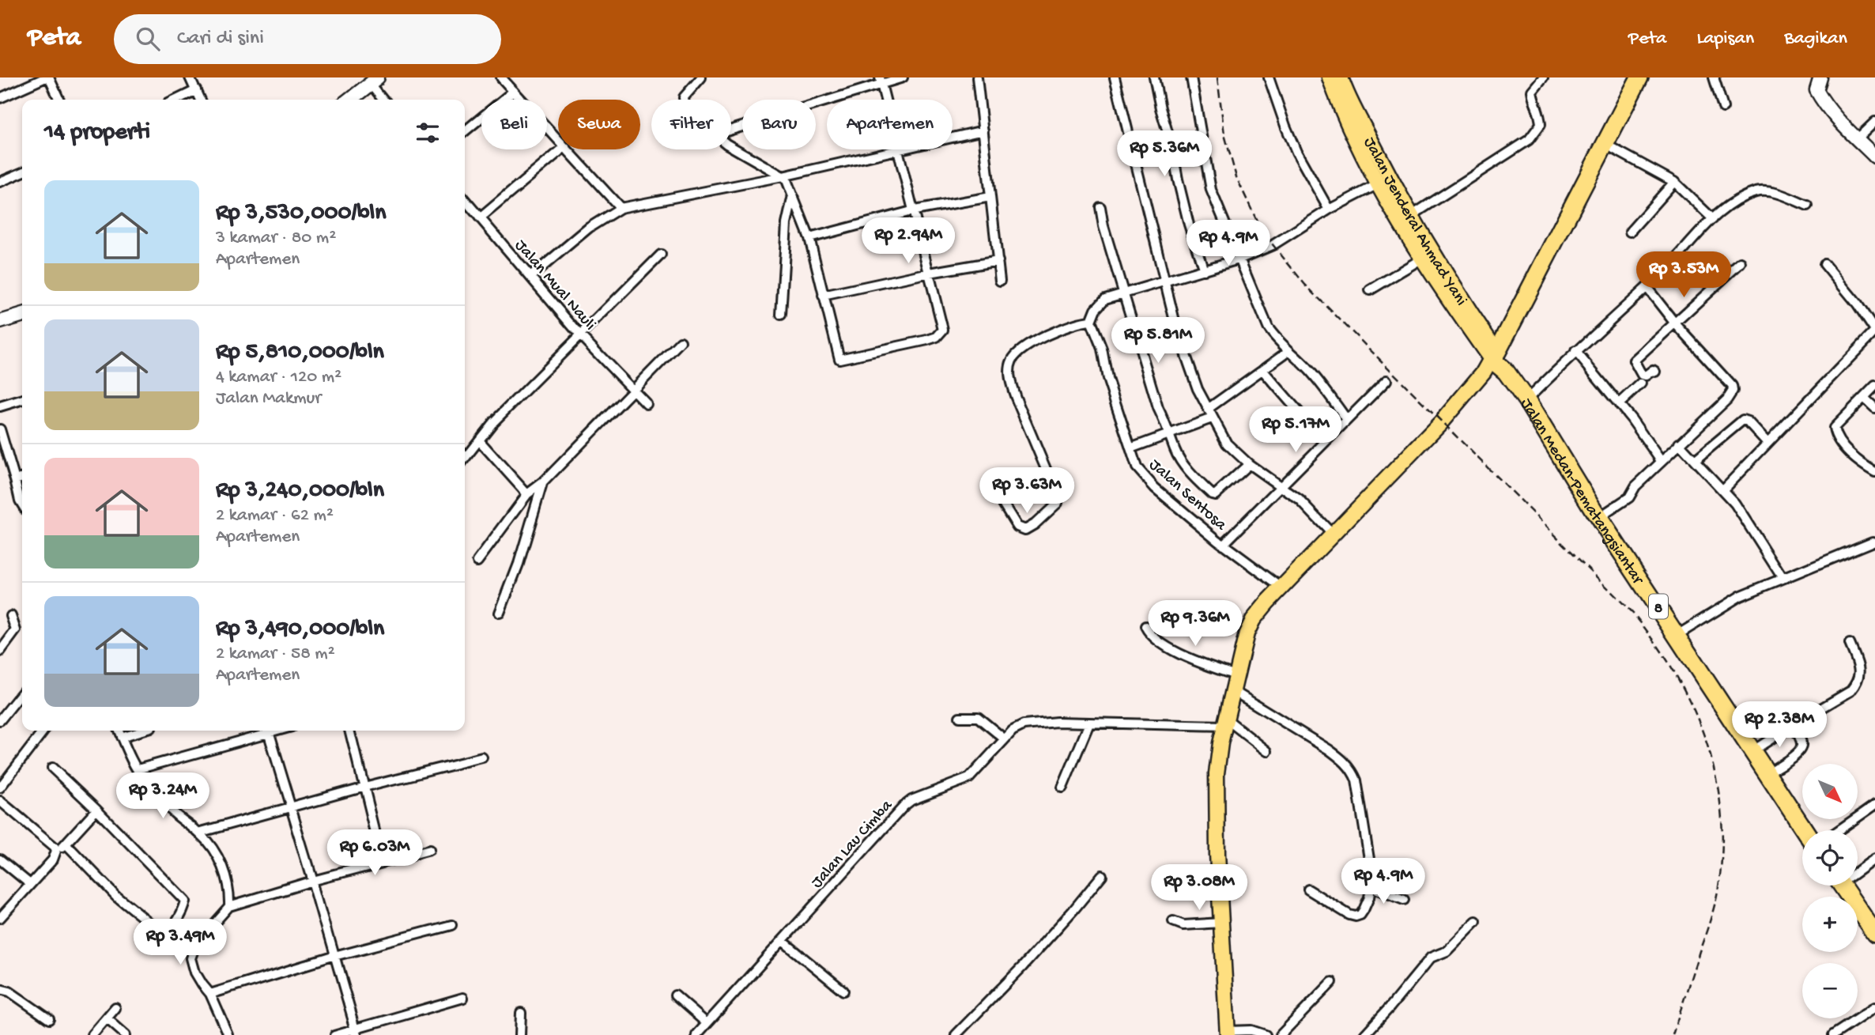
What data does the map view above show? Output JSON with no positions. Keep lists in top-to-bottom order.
{
  "streets": {
    "highway": ["Jalan Medan-Pematangsiantar", "8"],
    "main road": ["Jalan Jenderal Ahmad Yani"],
    "street": ["Jalan Mual Nauli", "Jalan Sentosa", "Jalan Lau Cimba"]
  },
  "crossings": [
    ["Jalan Jenderal Ahmad Yani", "Jalan Medan-Pematangsiantar"]
  ],
  "north": "bottom right",
  "page": {
    "header": "Peta",
    "search": "Cari di sini",
    "nav": ["Peta", "Lapisan", "Bagikan"],
    "chip": [
      "Beli",
      "Sewa",
      "Filter",
      "Baru",
      "Apartemen"
    ],
    "heading": "14 properti",
    "price": [
      "Rp 5.36M",
      "Rp 2.94M",
      "Rp 4.9M",
      "Rp 3.53M",
      "Rp 5.81M",
      "Rp 5.17M",
      "Rp 3.63M",
      "Rp 9.36M",
      "Rp 2.38M",
      "Rp 3.24M",
      "Rp 6.03M",
      "Rp 4.9M",
      "Rp 3.08M",
      "Rp 3.49M"
    ],
    "list": [
      {
        "name": "Rp 3,530,000/bln",
        "note": "3 kamar · 80 m² · Apartemen"
      },
      {
        "name": "Rp 5,810,000/bln",
        "note": "4 kamar · 120 m² · Jalan Makmur"
      },
      {
        "name": "Rp 3,240,000/bln",
        "note": "2 kamar · 62 m² · Apartemen"
      },
      {
        "name": "Rp 3,490,000/bln",
        "note": "2 kamar · 58 m² · Apartemen"
      }
    ],
    "map_buttons": ["+", "−"]
  }
}
